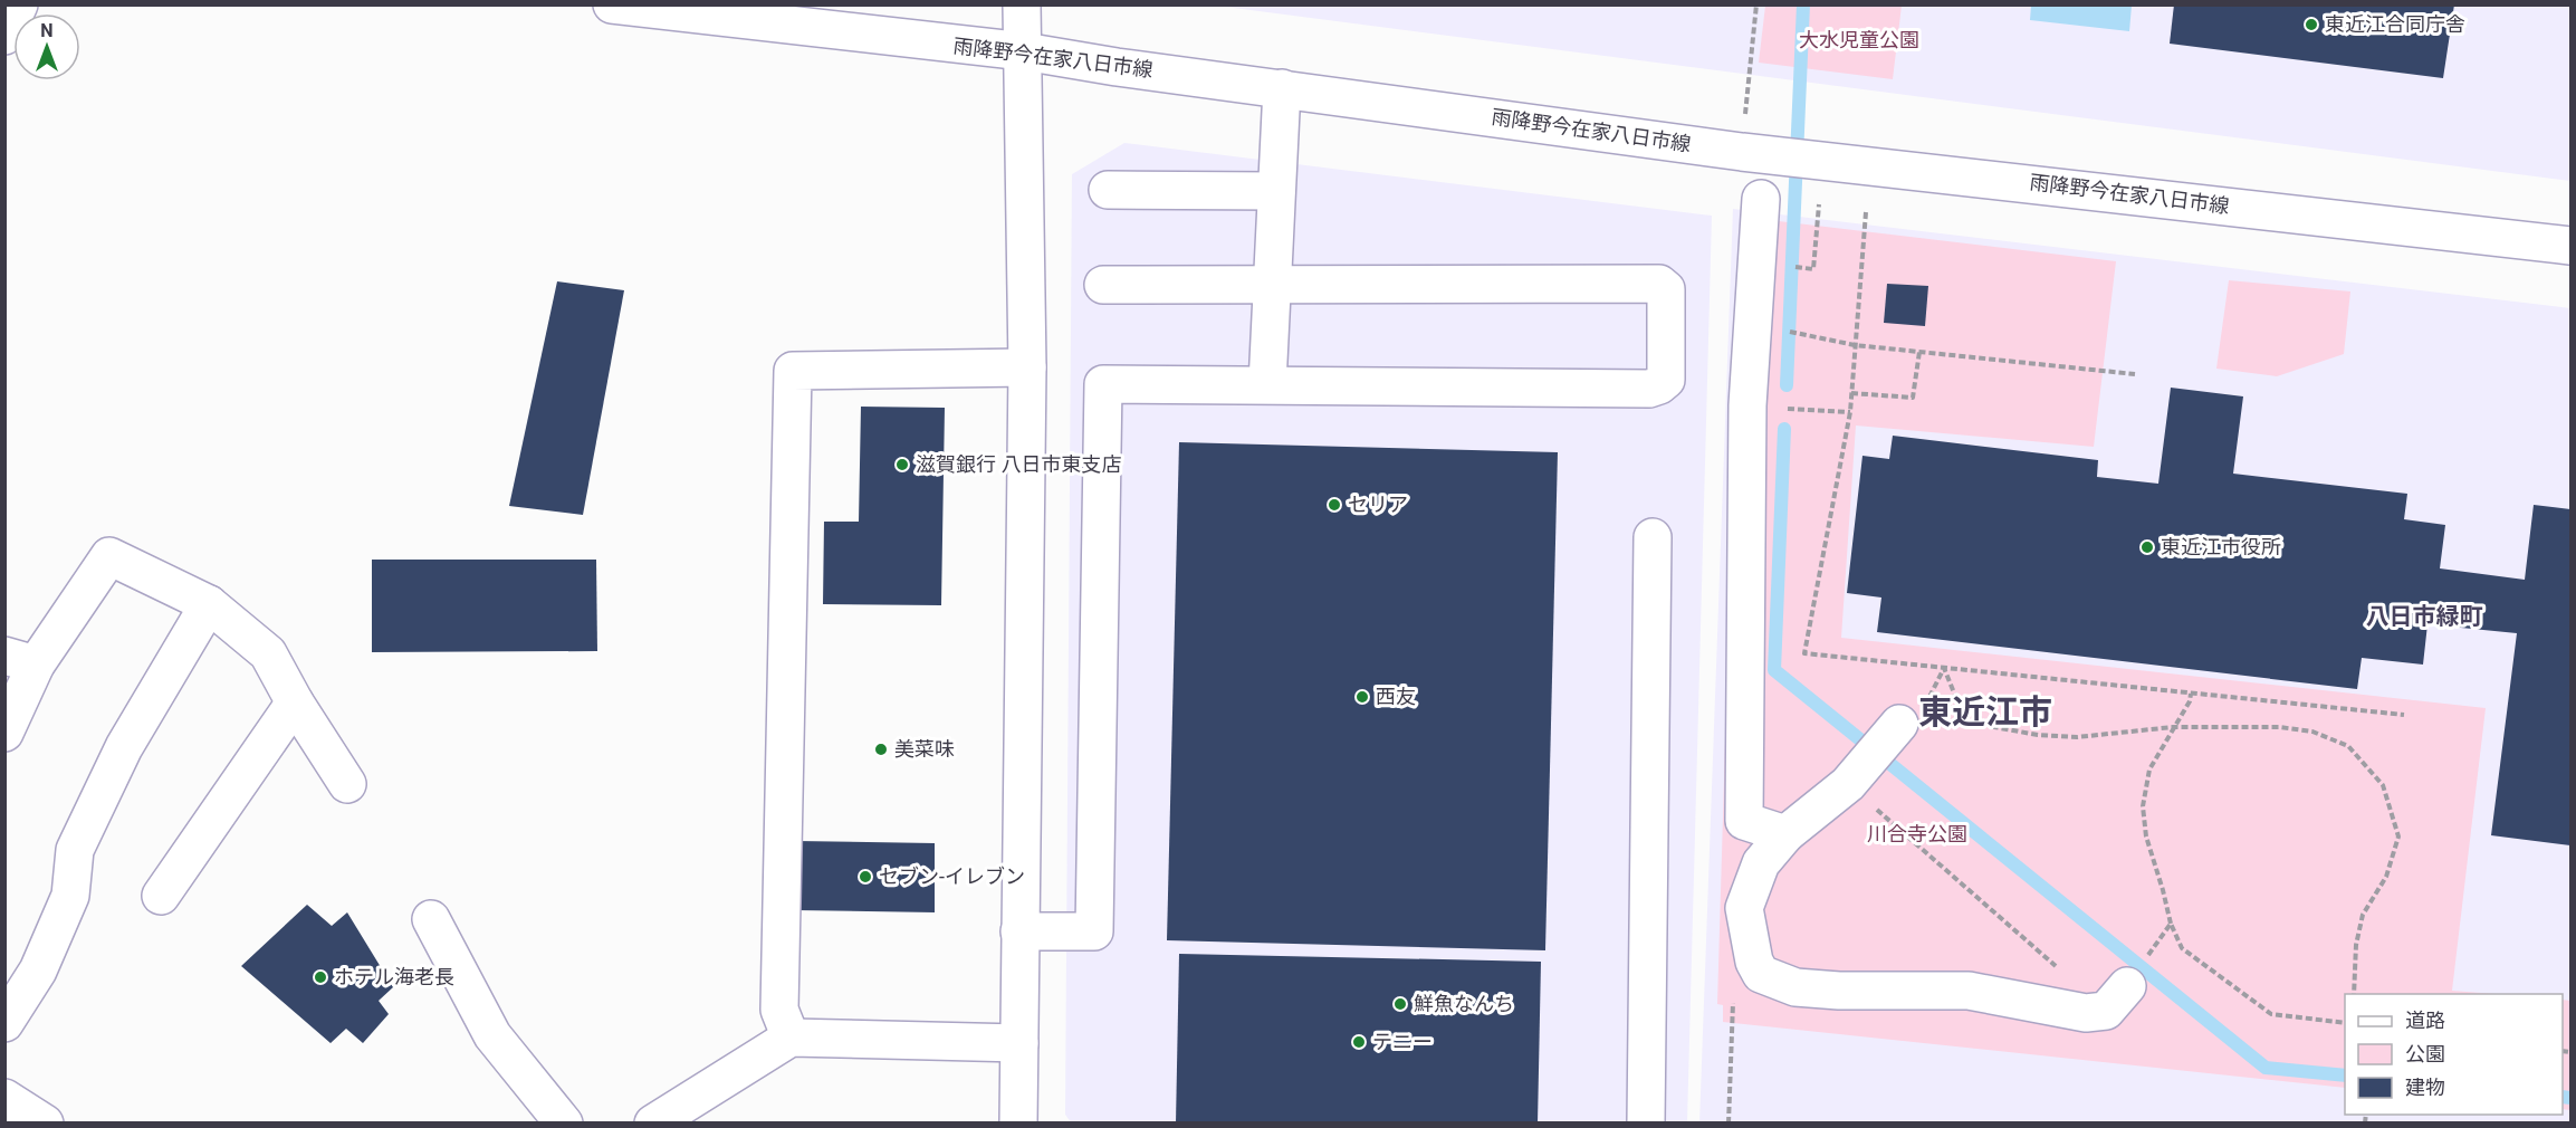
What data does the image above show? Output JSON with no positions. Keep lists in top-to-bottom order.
{
  "streets": {
    "street": ["雨降野今在家八日市線"]
  },
  "districts": ["八日市緑町", "東近江市"],
  "parks": ["大水児童公園", "川合寺公園"],
  "places": [
    "東近江合同庁舎",
    "滋賀銀行 八日市東支店",
    "セリア",
    "東近江市役所",
    "西友",
    "美菜味",
    "セブン-イレブン",
    "ホテル海老長",
    "鮮魚なんち",
    "テニー"
  ],
  "legend": ["道路", "公園", "建物"],
  "north": "top"
}
